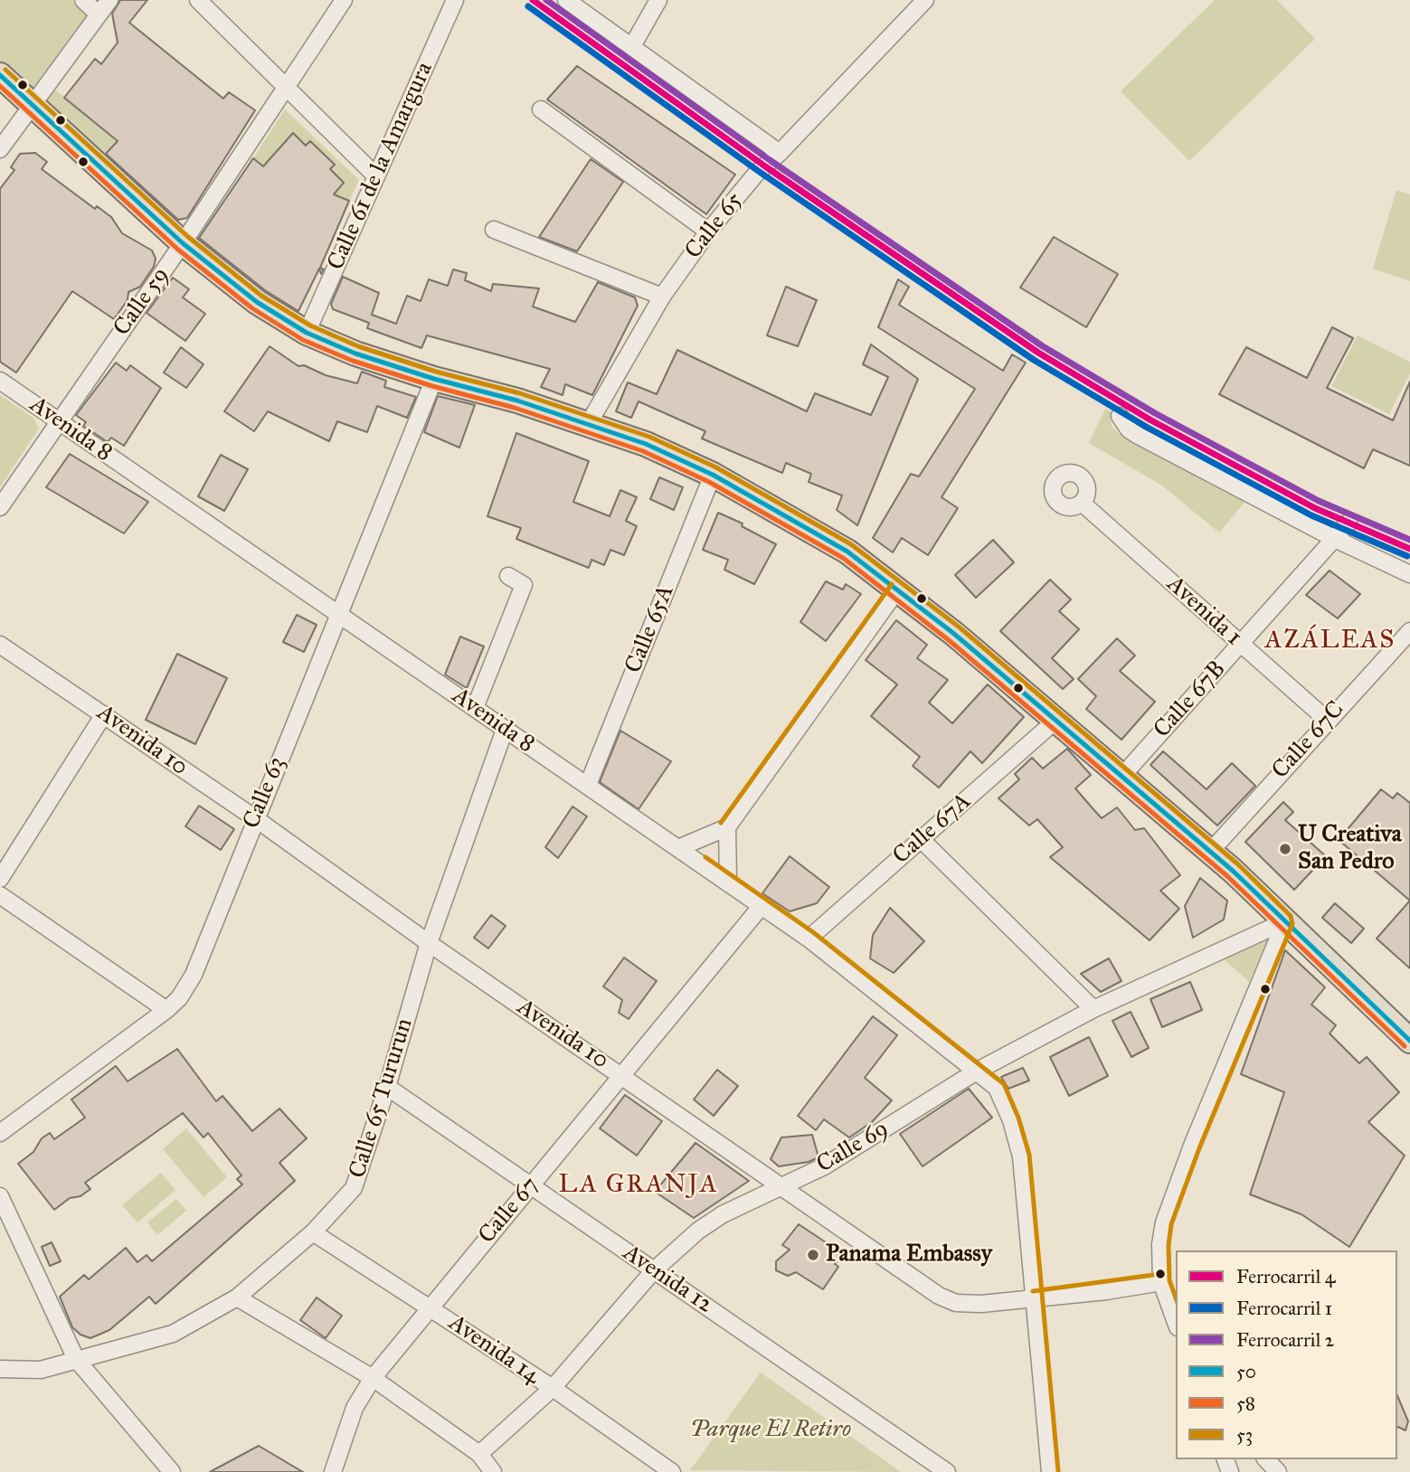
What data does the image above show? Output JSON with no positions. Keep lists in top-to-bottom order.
{
  "streets": {
    "street": [
      "Calle 61 de la Amargura",
      "Calle 65",
      "Calle 59",
      "Avenida 8",
      "Avenida 1",
      "Calle 65A",
      "Calle 67B",
      "Avenida 10",
      "Calle 67C",
      "Calle 63",
      "Calle 67A",
      "Calle 65 Tururun",
      "Calle 69",
      "Calle 67",
      "Avenida 12",
      "Avenida 14"
    ]
  },
  "crossings": [
    ["Calle 59", "Avenida 8"],
    ["Avenida 8", "Calle 65A"],
    ["Avenida 8", "Avenida 10"],
    ["Avenida 8", "Calle 63"],
    ["Avenida 8", "Calle 67A"],
    ["Avenida 8", "Calle 65 Tururun"],
    ["Avenida 8", "Calle 69"],
    ["Avenida 8", "Calle 67"],
    ["Avenida 1", "Calle 67B"],
    ["Avenida 1", "Calle 67C"],
    ["Avenida 10", "Calle 63"],
    ["Avenida 10", "Calle 65 Tururun"],
    ["Avenida 10", "Calle 69"],
    ["Avenida 10", "Calle 67"],
    ["Calle 65 Tururun", "Avenida 12"],
    ["Calle 65 Tururun", "Avenida 14"],
    ["Calle 69", "Avenida 12"],
    ["Calle 69", "Avenida 14"],
    ["Calle 67", "Avenida 12"],
    ["Calle 67", "Avenida 14"]
  ],
  "districts": ["AZÁLEAS", "LA GRANJA"],
  "parks": ["Parque El Retiro"],
  "places": ["U Creativa San Pedro", "Panama Embassy"],
  "lines": [
    "rail line 4",
    "rail line 2",
    "rail line 1",
    "transit line 53",
    "transit line 50",
    "transit line 58"
  ],
  "legend": [
    "Ferrocarril 4",
    "Ferrocarril 1",
    "Ferrocarril 2",
    "50",
    "58",
    "53"
  ]
}
